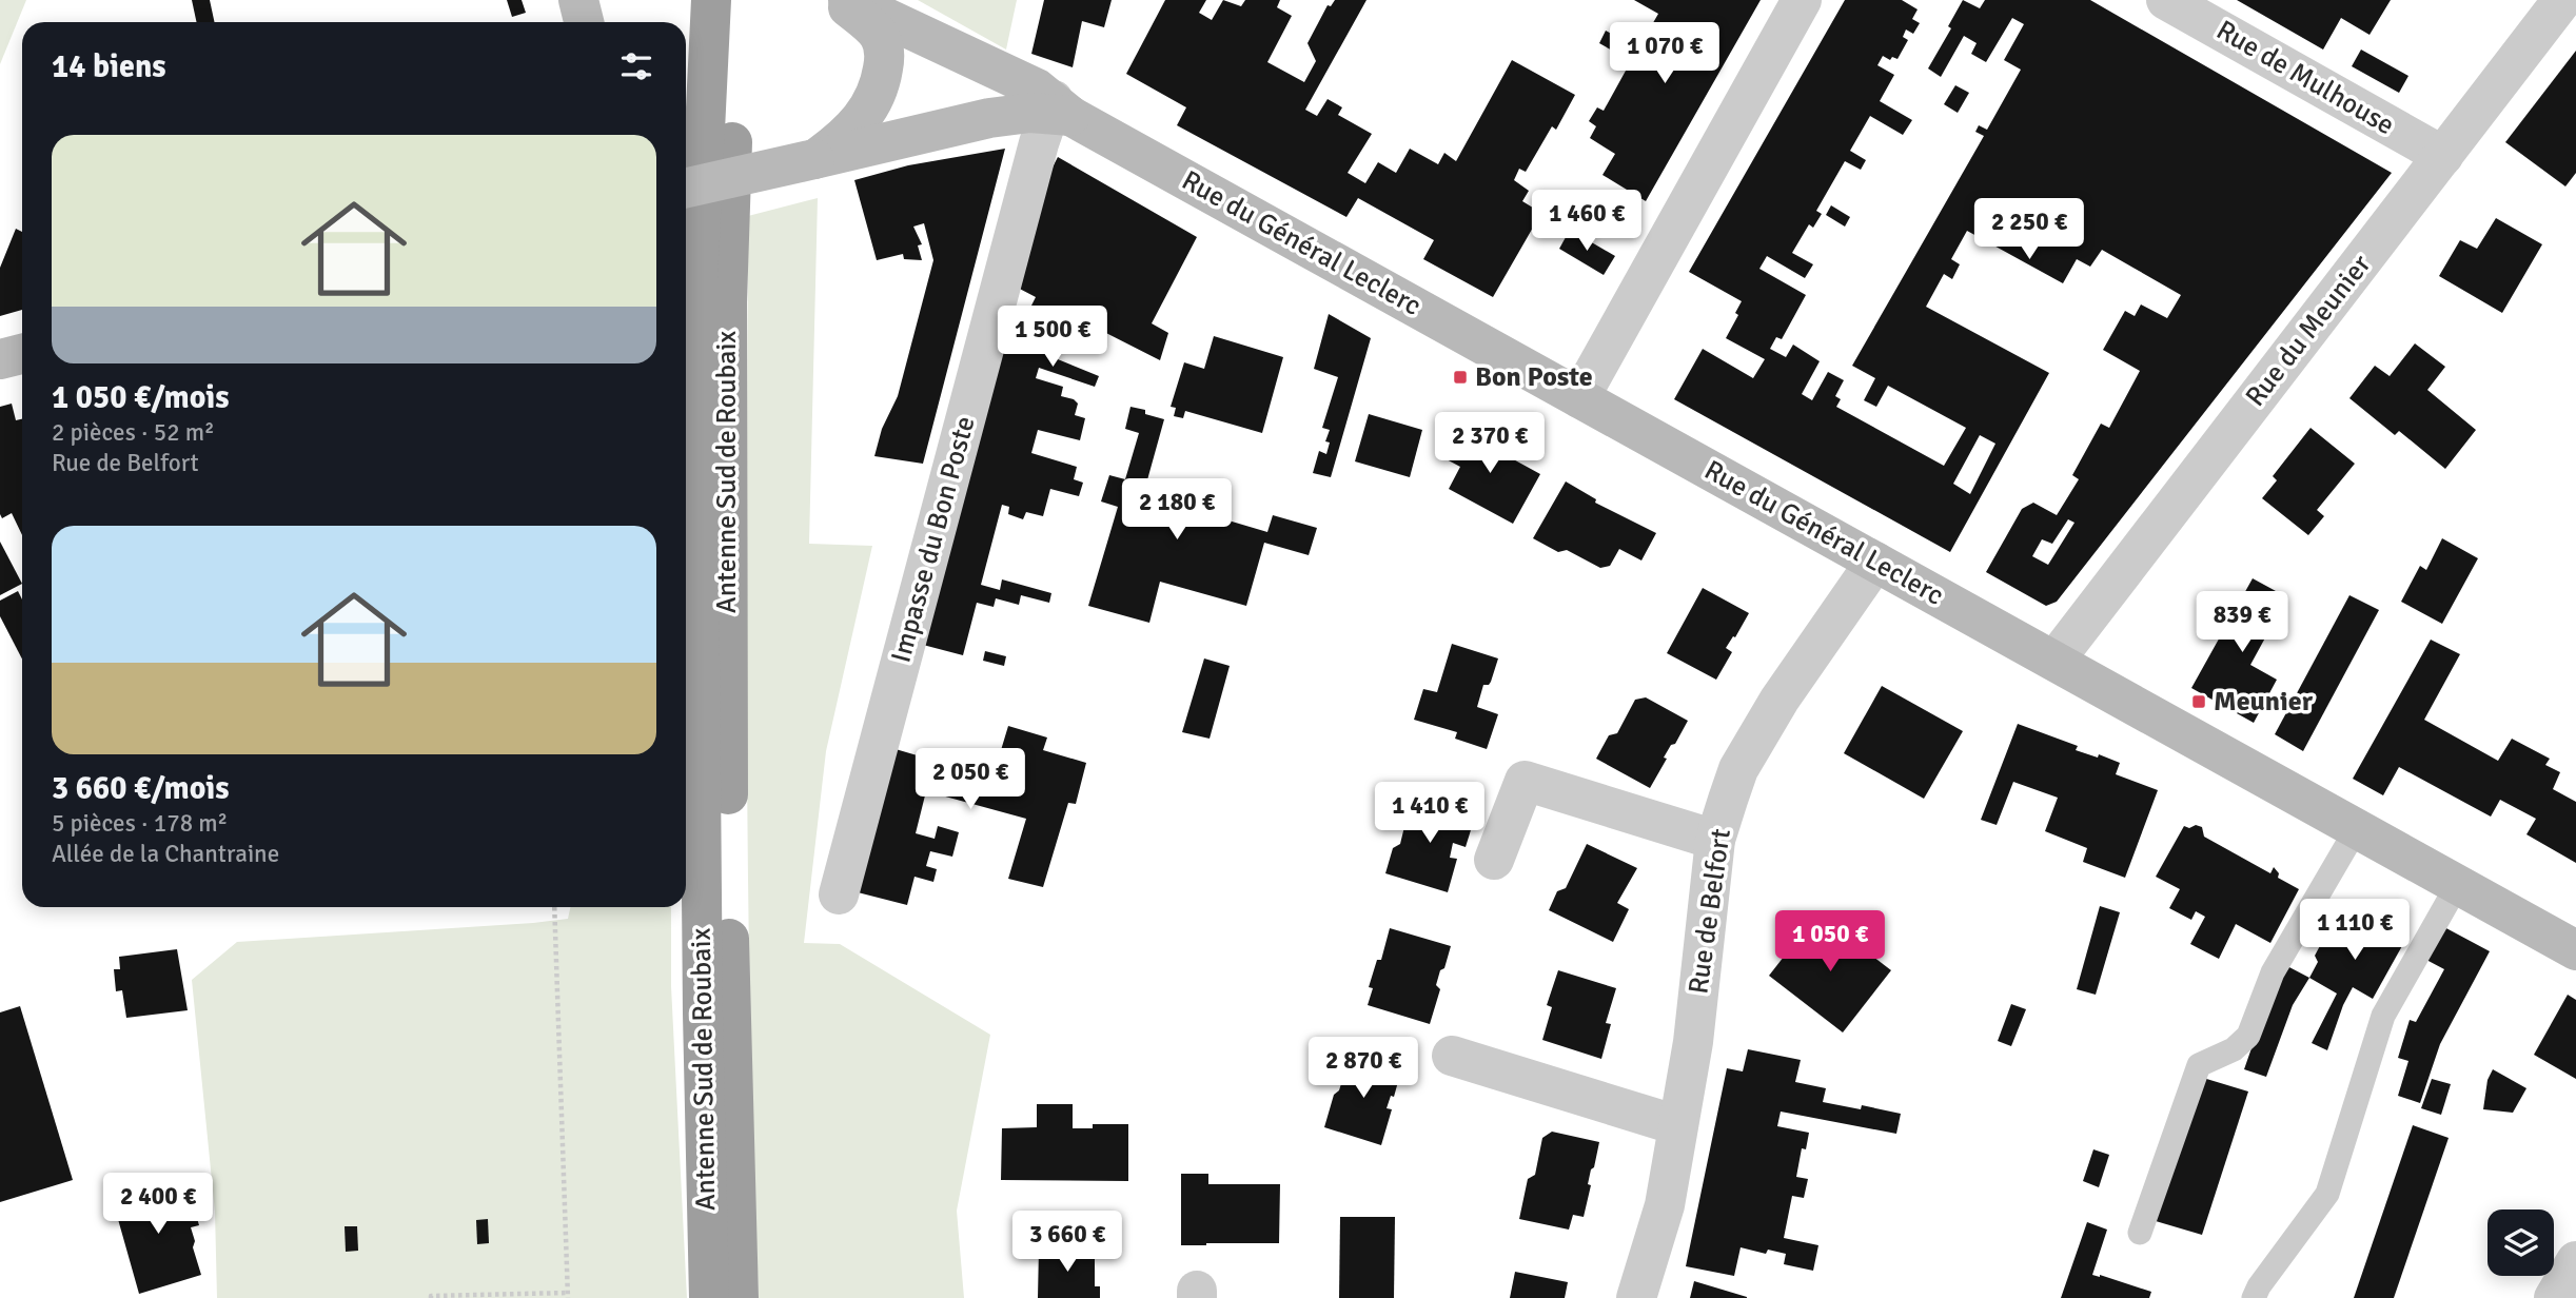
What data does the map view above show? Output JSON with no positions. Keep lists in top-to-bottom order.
{
  "streets": {
    "highway": ["Antenne Sud de Roubaix"],
    "main road": ["Rue du Général Leclerc"],
    "street": [
      "Rue de Mulhouse",
      "Rue du Meunier",
      "Impasse du Bon Poste",
      "Rue de Belfort"
    ]
  },
  "crossings": [
    ["Rue de Mulhouse", "Rue du Meunier"],
    ["Rue du Général Leclerc", "Rue du Meunier"],
    ["Rue du Général Leclerc", "Impasse du Bon Poste"],
    ["Rue du Général Leclerc", "Rue de Belfort"]
  ],
  "places": {
    "transit": ["Bon Poste", "Meunier"]
  },
  "page": {
    "price": [
      "1 070 €",
      "1 460 €",
      "2 250 €",
      "1 500 €",
      "2 370 €",
      "2 180 €",
      "839 €",
      "2 050 €",
      "1 410 €",
      "1 110 €",
      "1 050 €",
      "2 870 €",
      "2 400 €",
      "3 660 €"
    ],
    "heading": "14 biens",
    "list": [
      {
        "name": "1 050 €/mois",
        "note": "2 pièces · 52 m² · Rue de Belfort"
      },
      {
        "name": "3 660 €/mois",
        "note": "5 pièces · 178 m² · Allée de la Chantraine"
      }
    ]
  }
}
